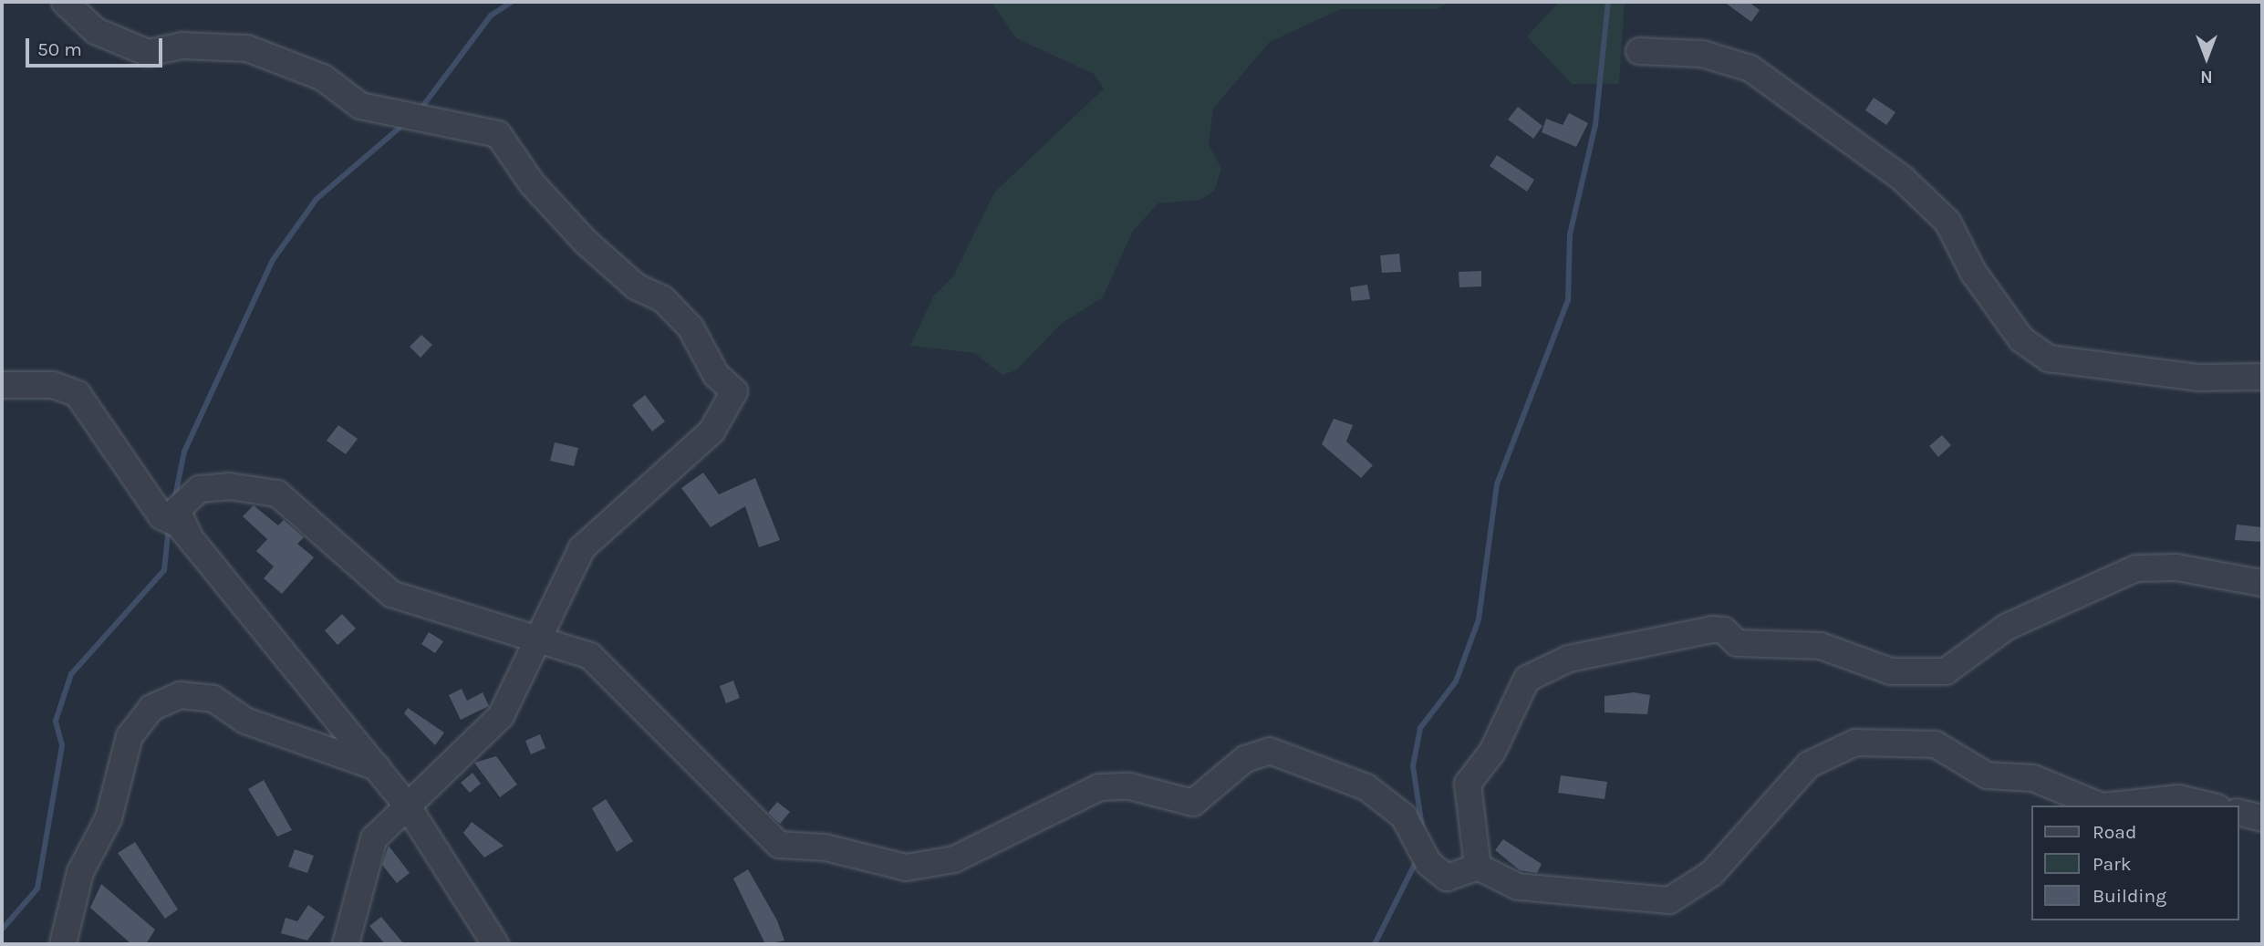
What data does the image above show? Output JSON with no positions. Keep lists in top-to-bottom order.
{
  "legend": ["Road", "Park", "Building"],
  "scale_bar": "50 m",
  "north": "bottom"
}
